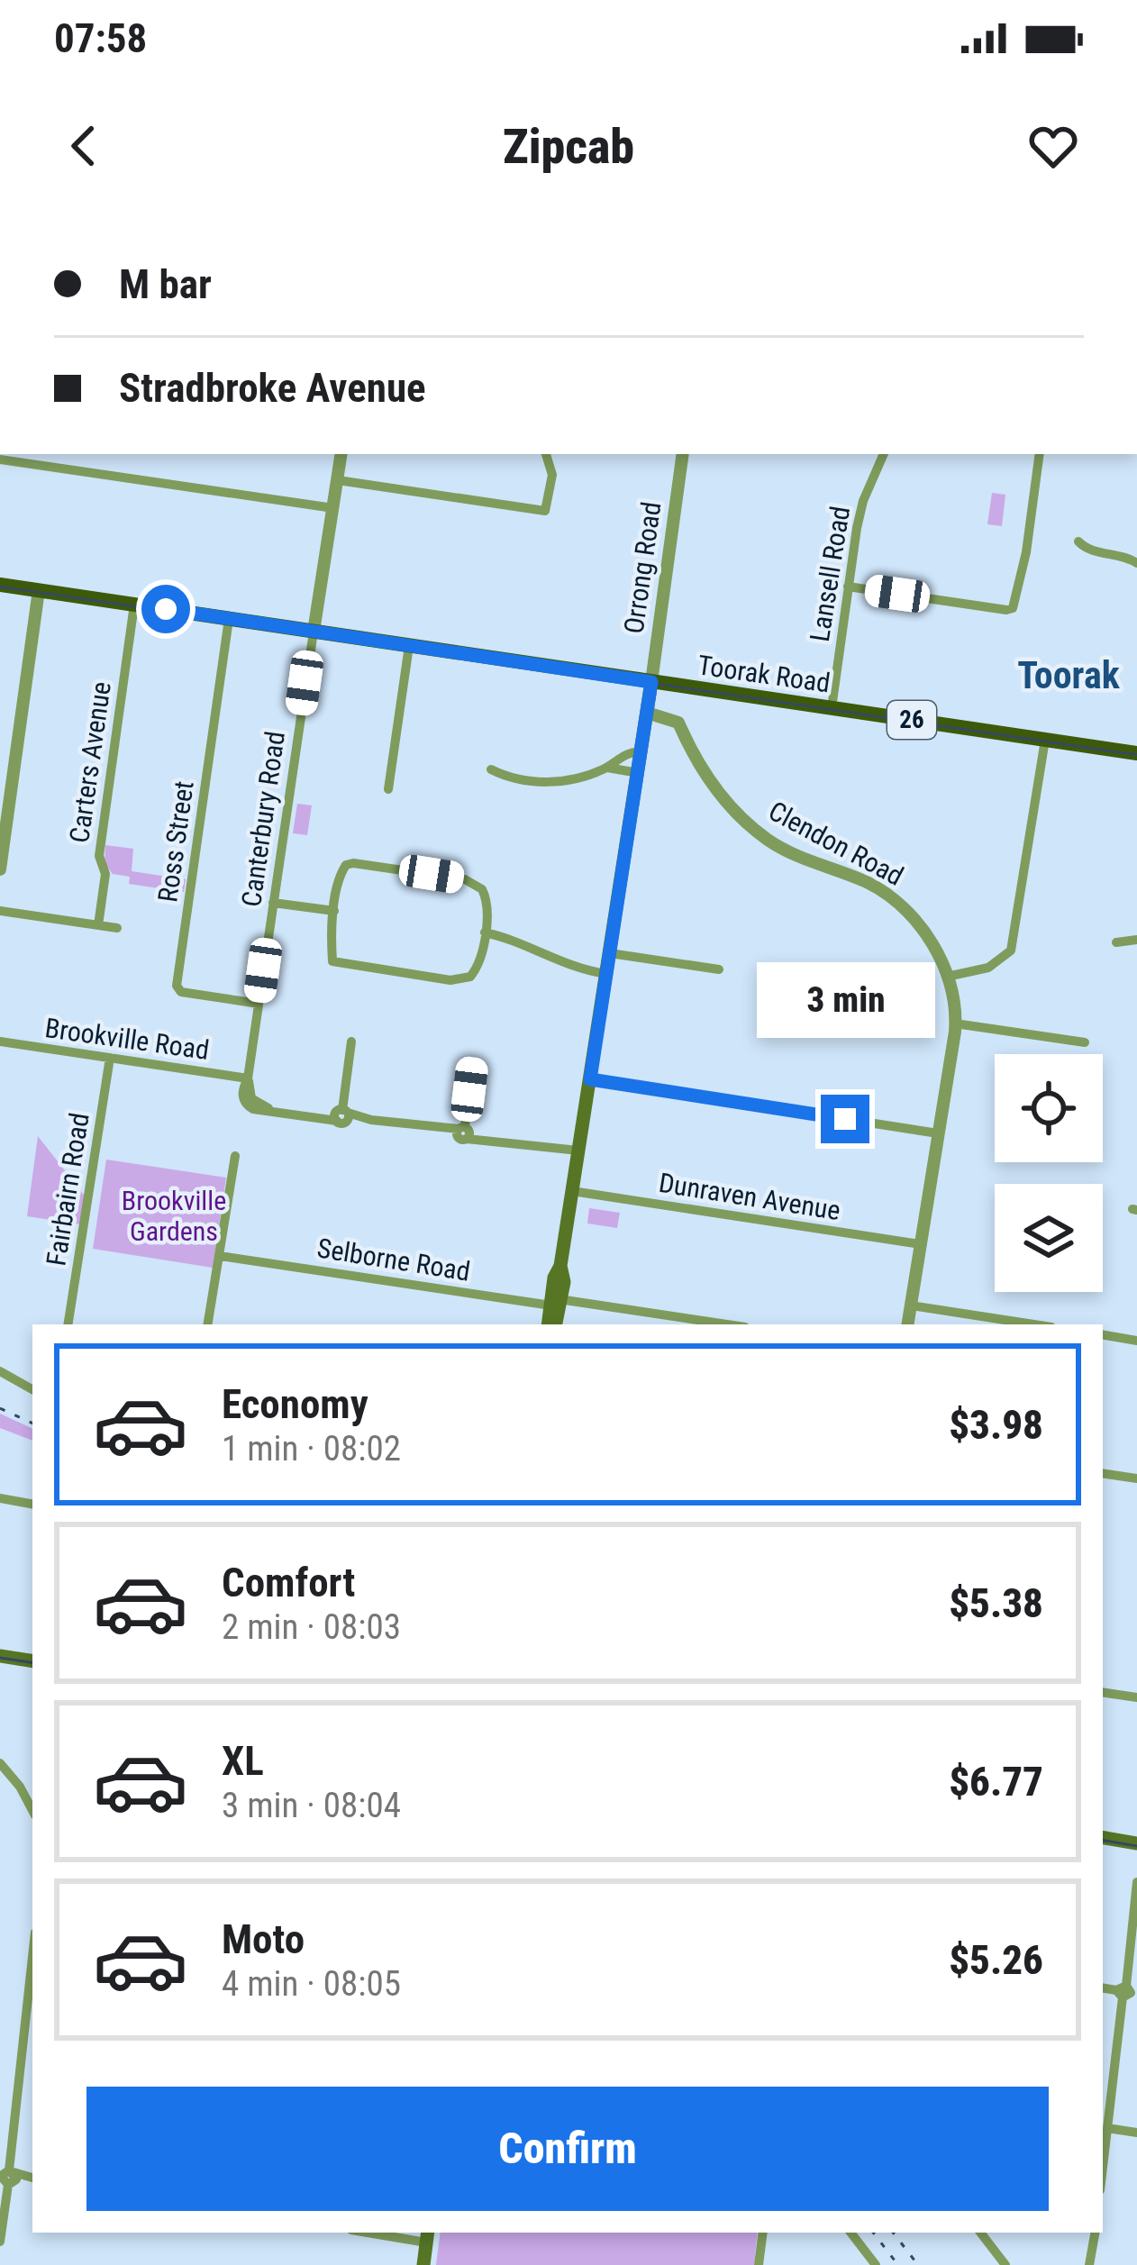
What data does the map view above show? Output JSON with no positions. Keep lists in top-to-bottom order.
{
  "streets": {
    "main road": ["Orrong Road", "Toorak Road", "26"],
    "street": [
      "Lansell Road",
      "Carters Avenue",
      "Canterbury Road",
      "Ross Street",
      "Clendon Road",
      "Brookville Road",
      "Fairbairn Road",
      "Dunraven Avenue",
      "Selborne Road"
    ]
  },
  "crossings": [
    ["Orrong Road", "Toorak Road"],
    ["Orrong Road", "Clendon Road"],
    ["Orrong Road", "Dunraven Avenue"],
    ["Orrong Road", "Selborne Road"],
    ["Lansell Road", "Toorak Road"],
    ["Toorak Road", "Carters Avenue"],
    ["Toorak Road", "Canterbury Road"],
    ["Toorak Road", "Ross Street"],
    ["Canterbury Road", "Ross Street"],
    ["Canterbury Road", "Brookville Road"],
    ["Clendon Road", "Dunraven Avenue"],
    ["Brookville Road", "Fairbairn Road"]
  ],
  "districts": ["Toorak"],
  "parks": ["Brookville Gardens"],
  "page": {
    "status": "07:58",
    "header": "Zipcab",
    "banner": ["M bar", "Stradbroke Avenue"],
    "bubble": "3 min",
    "list": [
      {
        "name": "Economy",
        "note": "1 min · 08:02",
        "value": "$3.98"
      },
      {
        "name": "Comfort",
        "note": "2 min · 08:03",
        "value": "$5.38"
      },
      {
        "name": "XL",
        "note": "3 min · 08:04",
        "value": "$6.77"
      },
      {
        "name": "Moto",
        "note": "4 min · 08:05",
        "value": "$5.26"
      }
    ],
    "buttons": "Confirm"
  }
}
